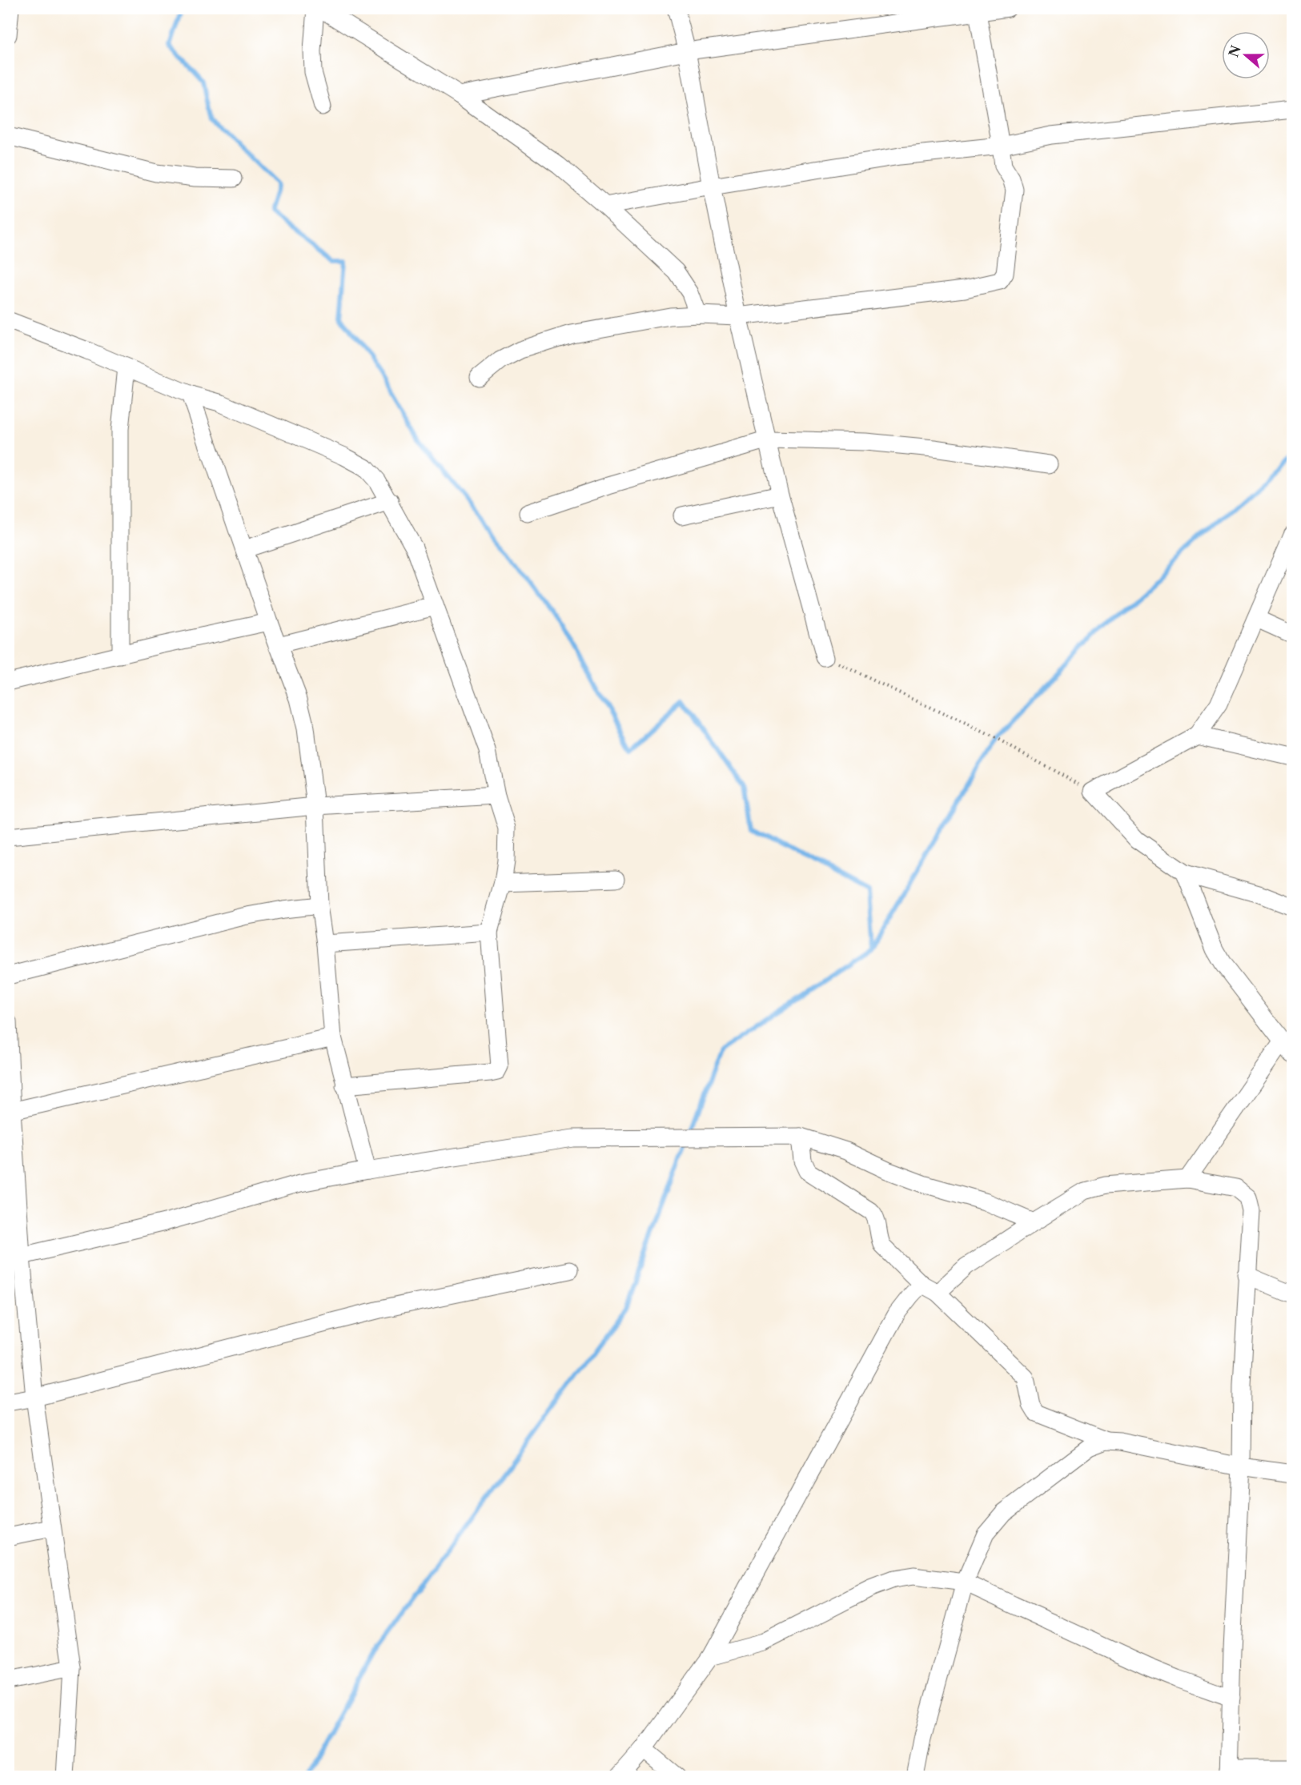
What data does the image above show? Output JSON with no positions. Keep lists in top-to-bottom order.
{
  "north": "left"
}
